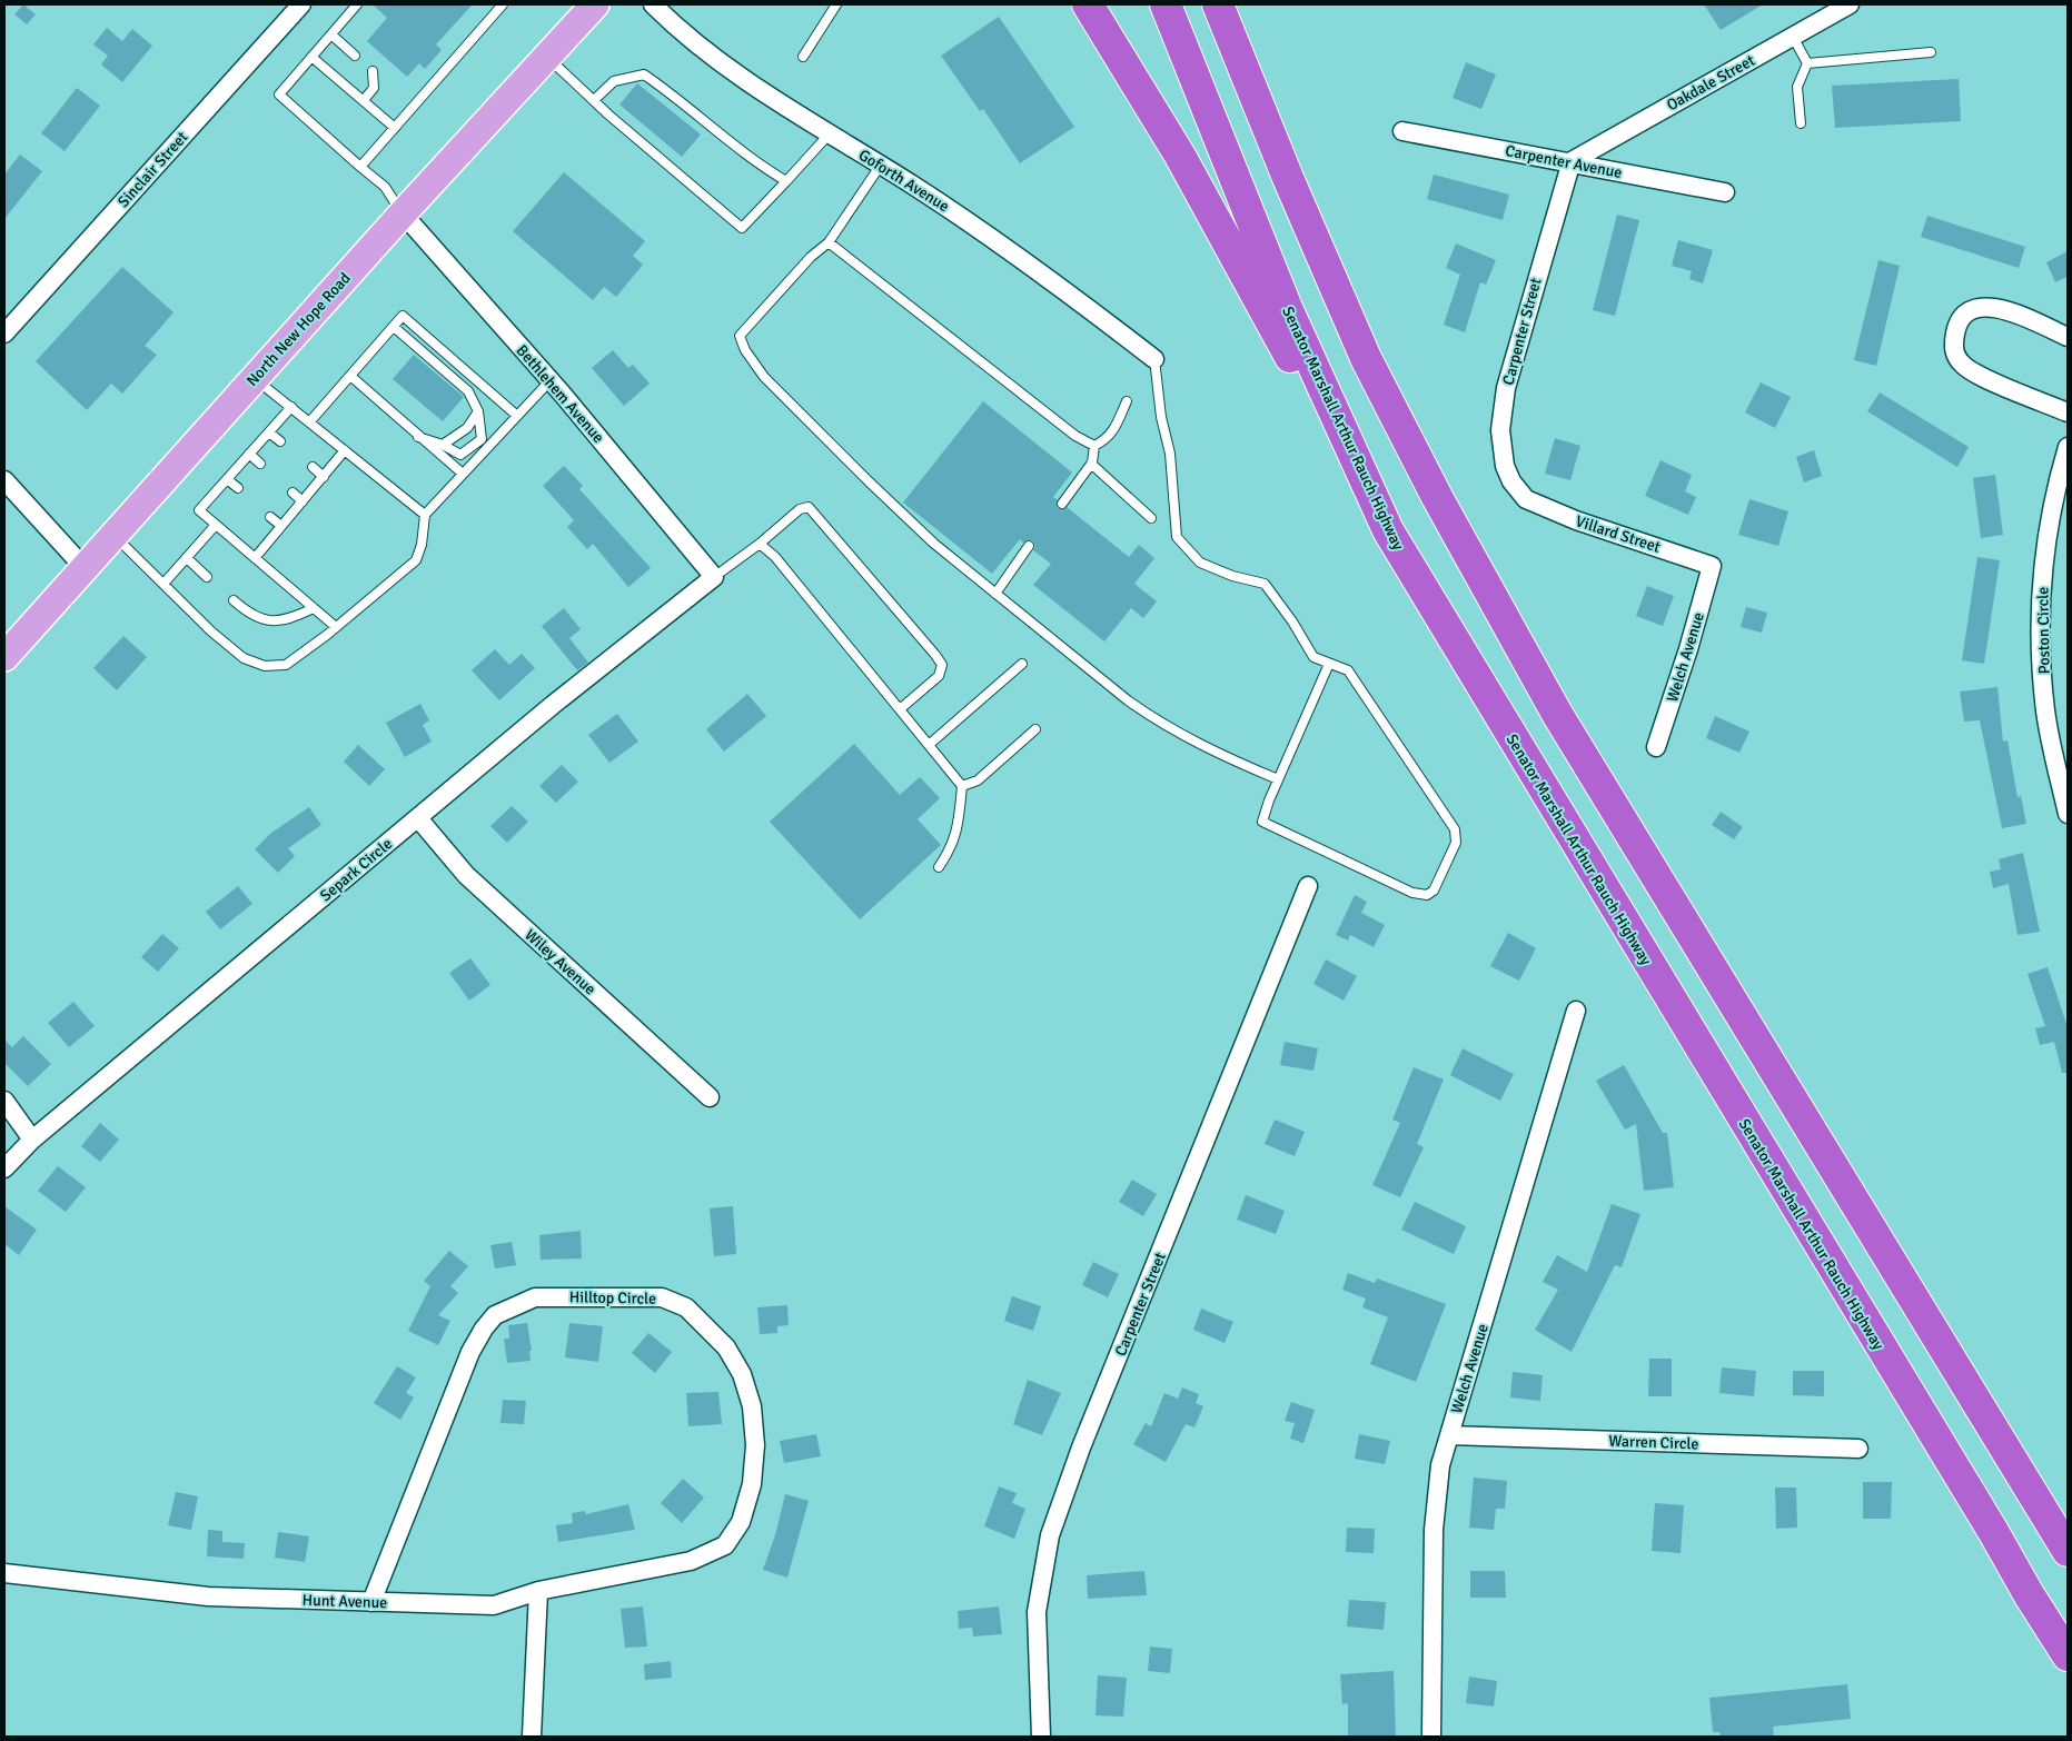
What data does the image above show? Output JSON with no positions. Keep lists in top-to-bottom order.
{
  "streets": {
    "highway": ["Senator Marshall Arthur Rauch Highway"],
    "main road": ["North New Hope Road"],
    "street": [
      "Oakdale Street",
      "Carpenter Avenue",
      "Sinclair Street",
      "Goforth Avenue",
      "Carpenter Street",
      "Bethlehem Avenue",
      "Villard Street",
      "Poston Circle",
      "Welch Avenue",
      "Separk Circle",
      "Wiley Avenue",
      "Hilltop Circle",
      "Warren Circle",
      "Hunt Avenue"
    ]
  },
  "crossings": [
    ["Oakdale Street", "Carpenter Avenue"],
    ["Oakdale Street", "Carpenter Street"],
    ["Carpenter Avenue", "Carpenter Street"],
    ["North New Hope Road", "Bethlehem Avenue"],
    ["Carpenter Street", "Villard Street"],
    ["Bethlehem Avenue", "Separk Circle"],
    ["Villard Street", "Welch Avenue"],
    ["Welch Avenue", "Warren Circle"],
    ["Separk Circle", "Wiley Avenue"],
    ["Hilltop Circle", "Hunt Avenue"]
  ]
}
